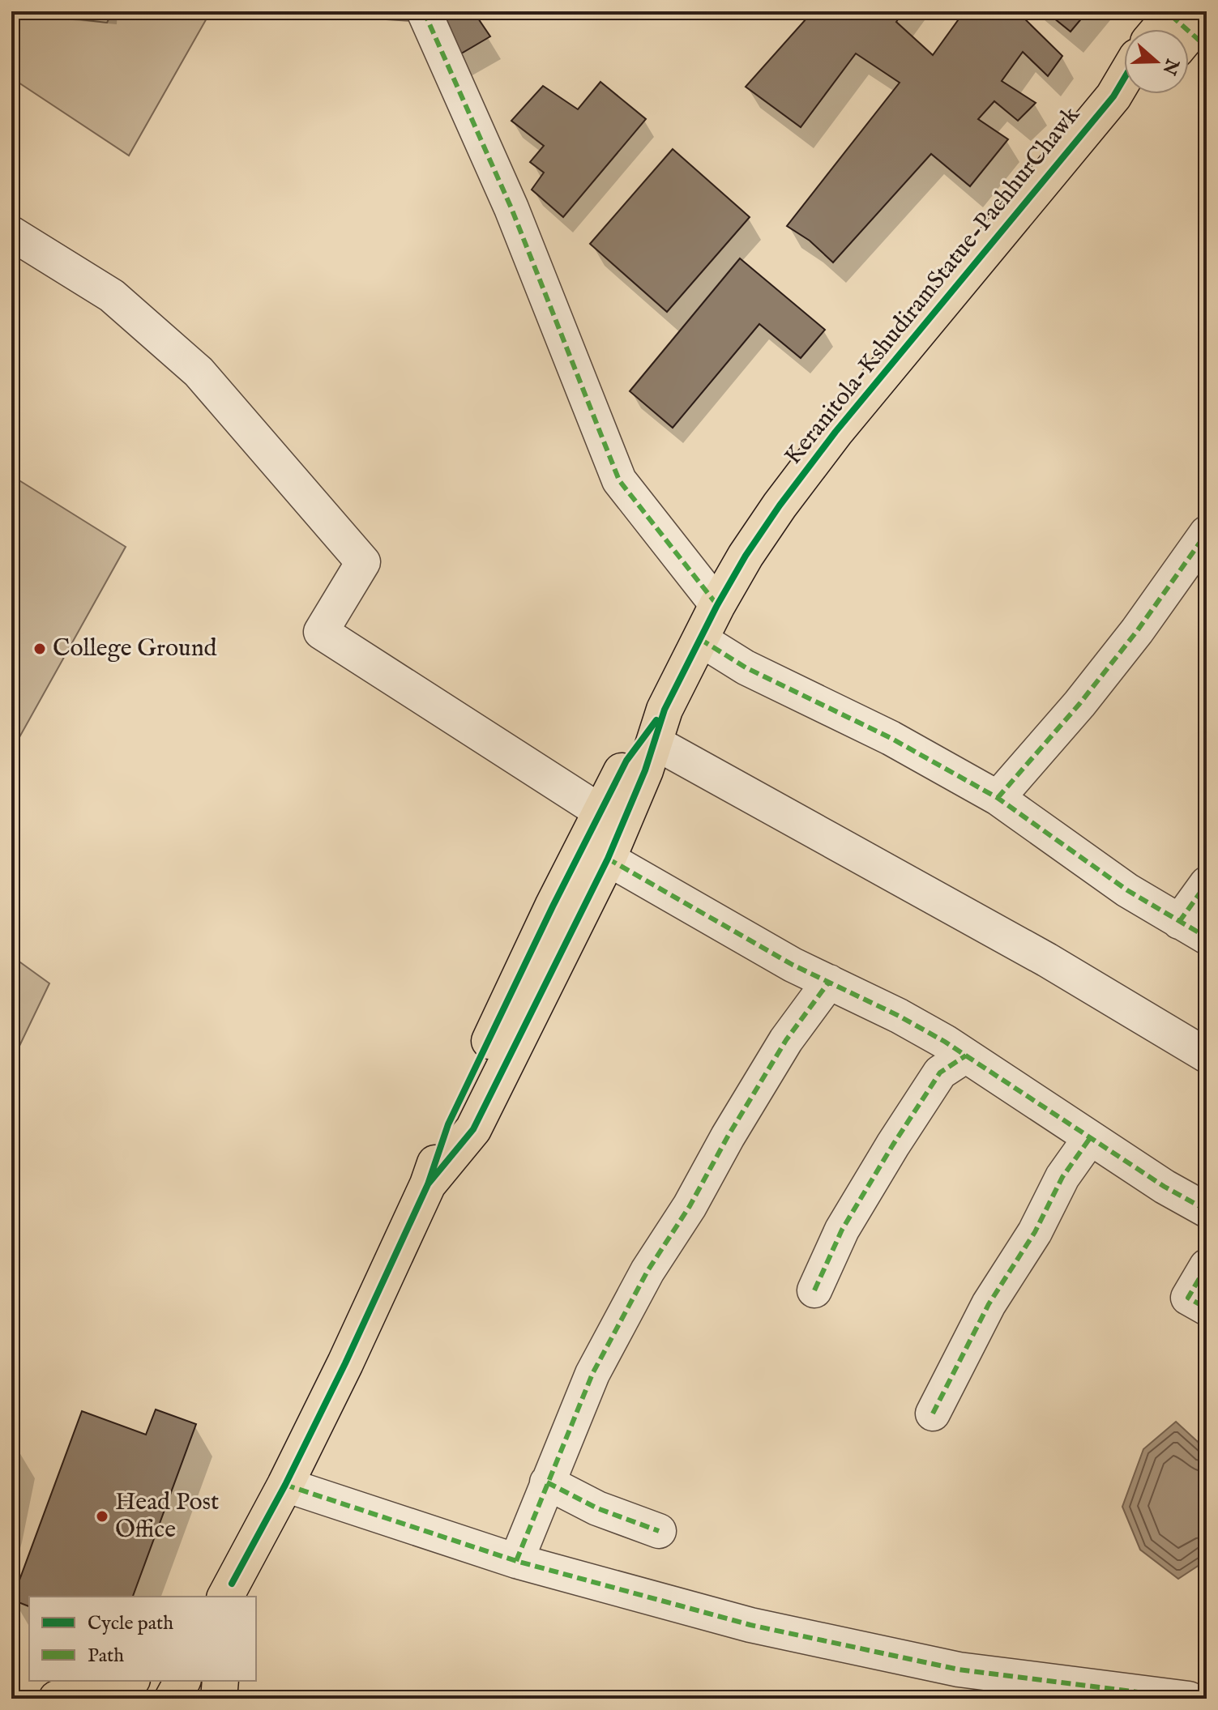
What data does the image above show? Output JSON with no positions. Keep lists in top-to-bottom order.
{
  "streets": {
    "main road": ["Keranitola-KshudiramStatue-PachhurChawk"]
  },
  "places": ["College Ground", "Head Post Office"],
  "legend": ["Cycle path", "Path"],
  "north": "right"
}
